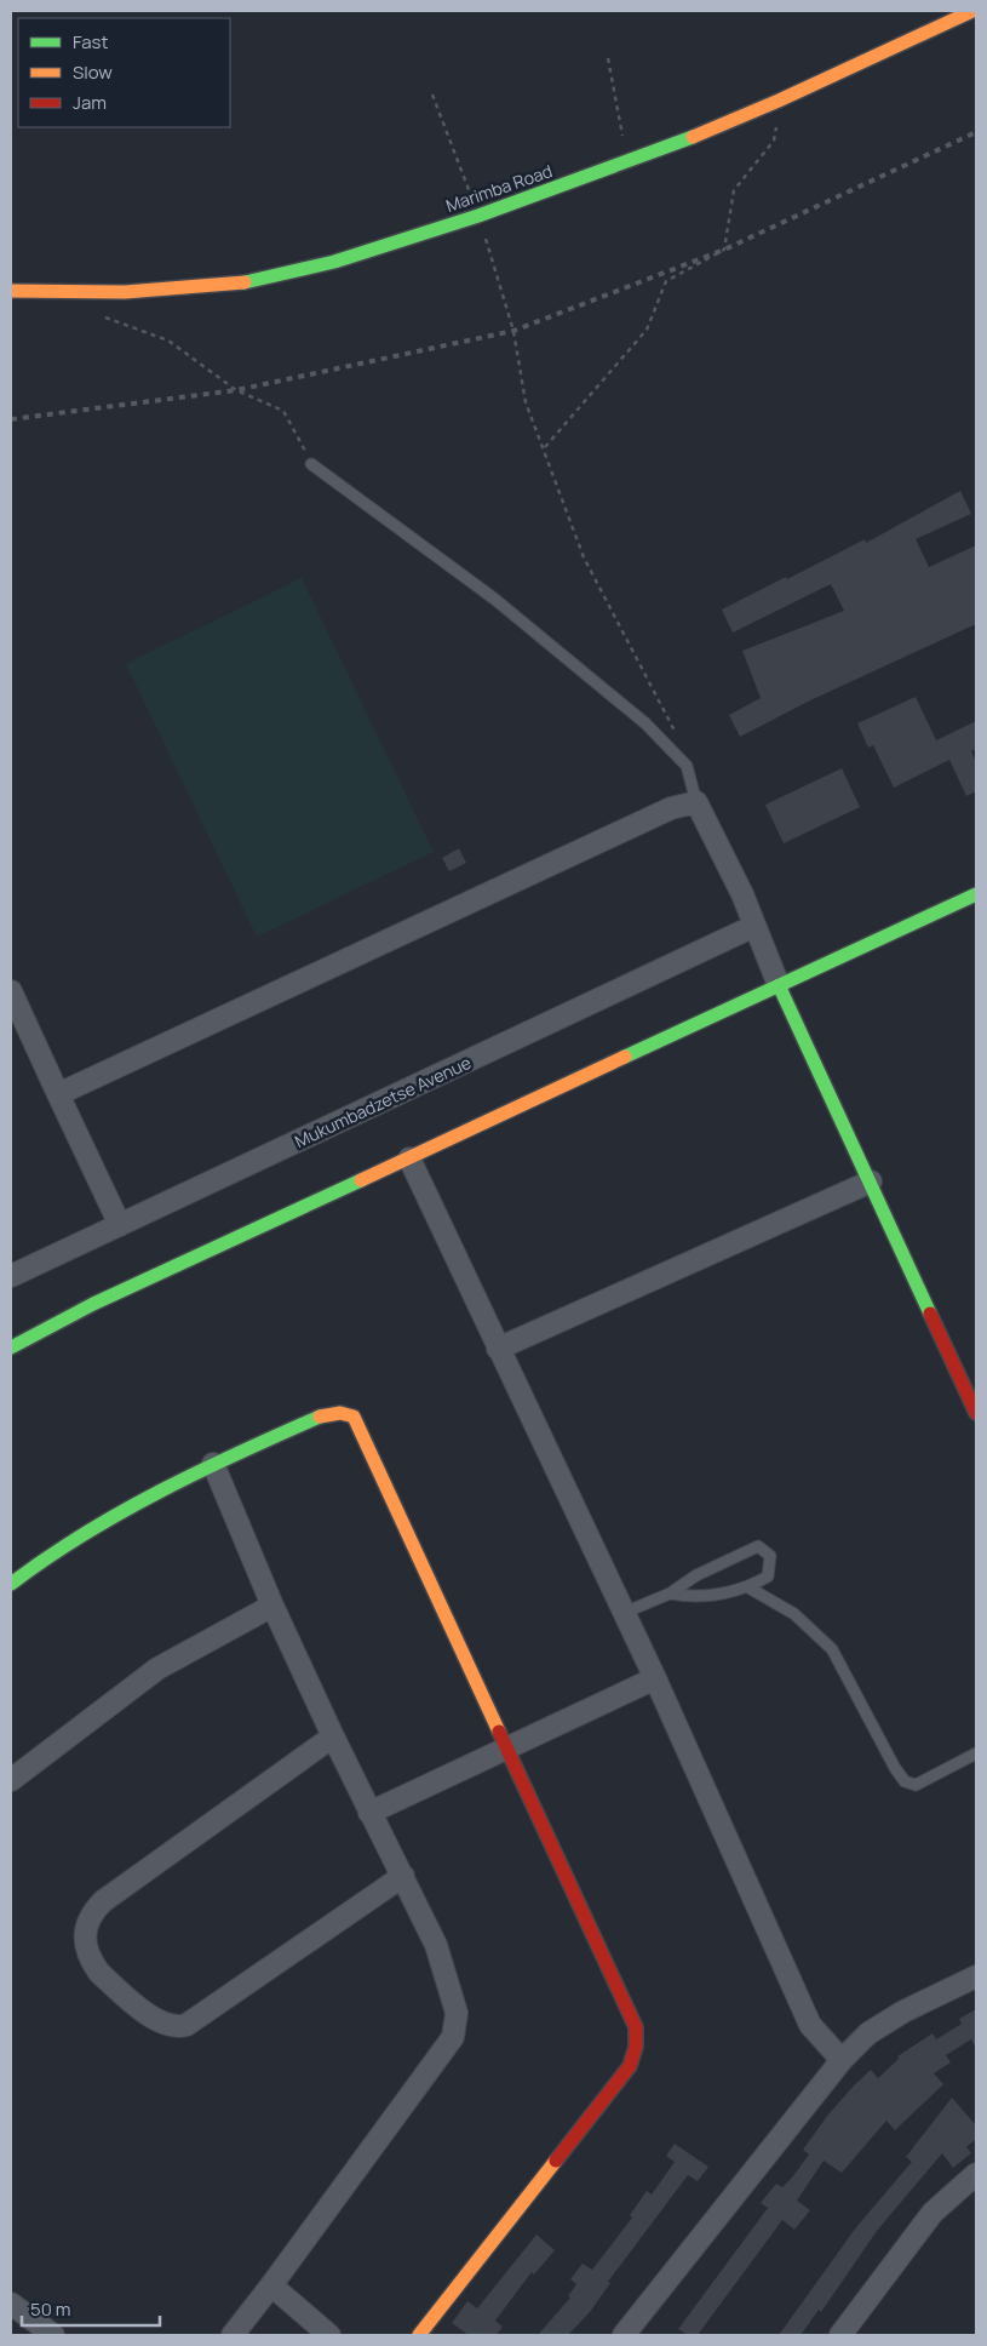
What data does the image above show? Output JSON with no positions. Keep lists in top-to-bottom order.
{
  "streets": {
    "street": ["Marimba Road", "Mukumbadzetse Avenue"]
  },
  "legend": ["Fast", "Slow", "Jam"],
  "scale_bar": "50 m"
}
